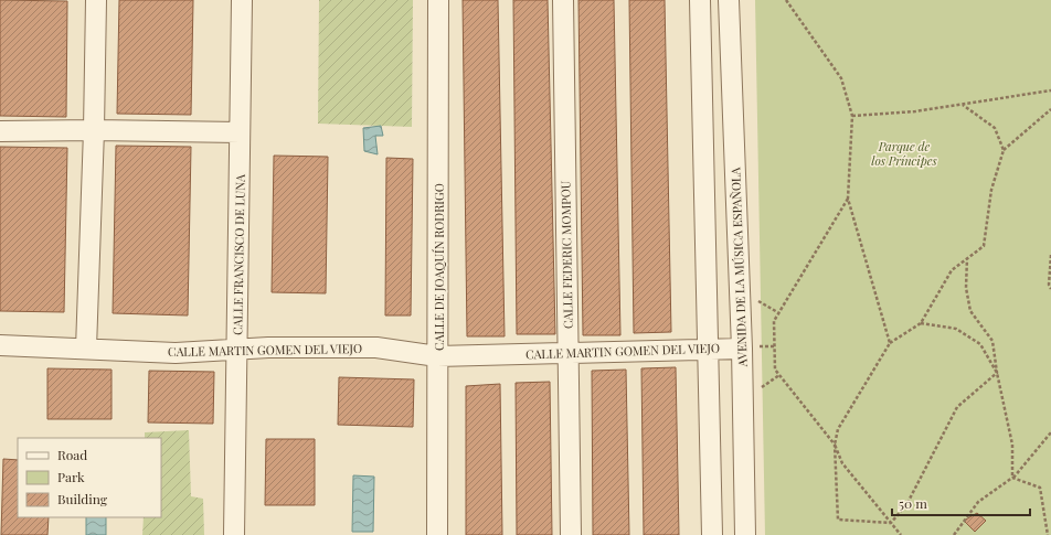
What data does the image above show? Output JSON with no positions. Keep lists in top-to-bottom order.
{
  "streets": {
    "street": [
      "CALLE FRANCISCO DE LUNA",
      "CALLE FEDERIC MOMPOU",
      "CALLE DE JOAQUÍN RODRIGO",
      "AVENIDA DE LA MÚSICA ESPAÑOLA",
      "CALLE MARTIN GOMEN DEL VIEJO"
    ]
  },
  "crossings": [
    ["CALLE FRANCISCO DE LUNA", "CALLE MARTIN GOMEN DEL VIEJO"],
    ["CALLE FEDERIC MOMPOU", "CALLE MARTIN GOMEN DEL VIEJO"],
    ["CALLE DE JOAQUÍN RODRIGO", "CALLE MARTIN GOMEN DEL VIEJO"],
    ["AVENIDA DE LA MÚSICA ESPAÑOLA", "CALLE MARTIN GOMEN DEL VIEJO"]
  ],
  "parks": ["Parque de los Príncipes"],
  "legend": ["Road", "Park", "Building"],
  "scale_bar": "50 m"
}
